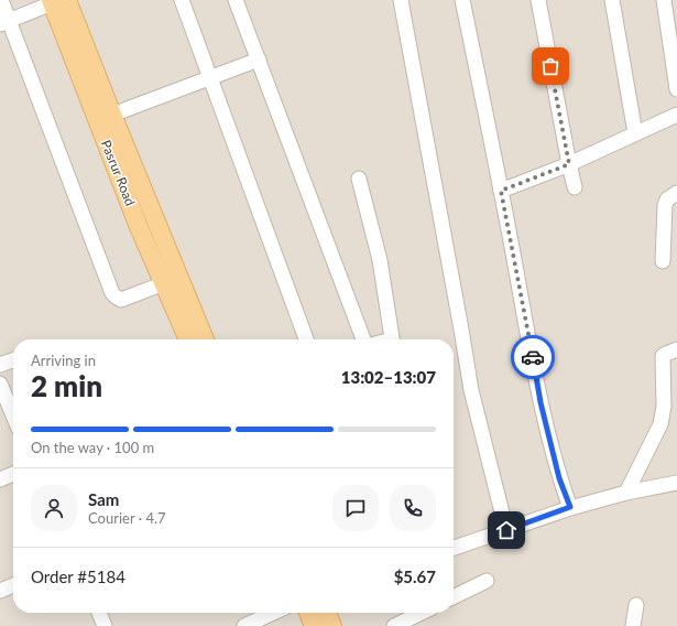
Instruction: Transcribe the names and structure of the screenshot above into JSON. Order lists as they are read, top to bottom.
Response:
{
  "streets": {
    "main road": ["Pasrur Road"]
  },
  "page": {
    "heading": ["2 min", "Arriving in", "13:02–13:07"],
    "panel": [
      "Sam",
      "Courier · 4.7",
      "Order #5184",
      "$5.67"
    ],
    "bar": "On the way · 100 m"
  }
}
